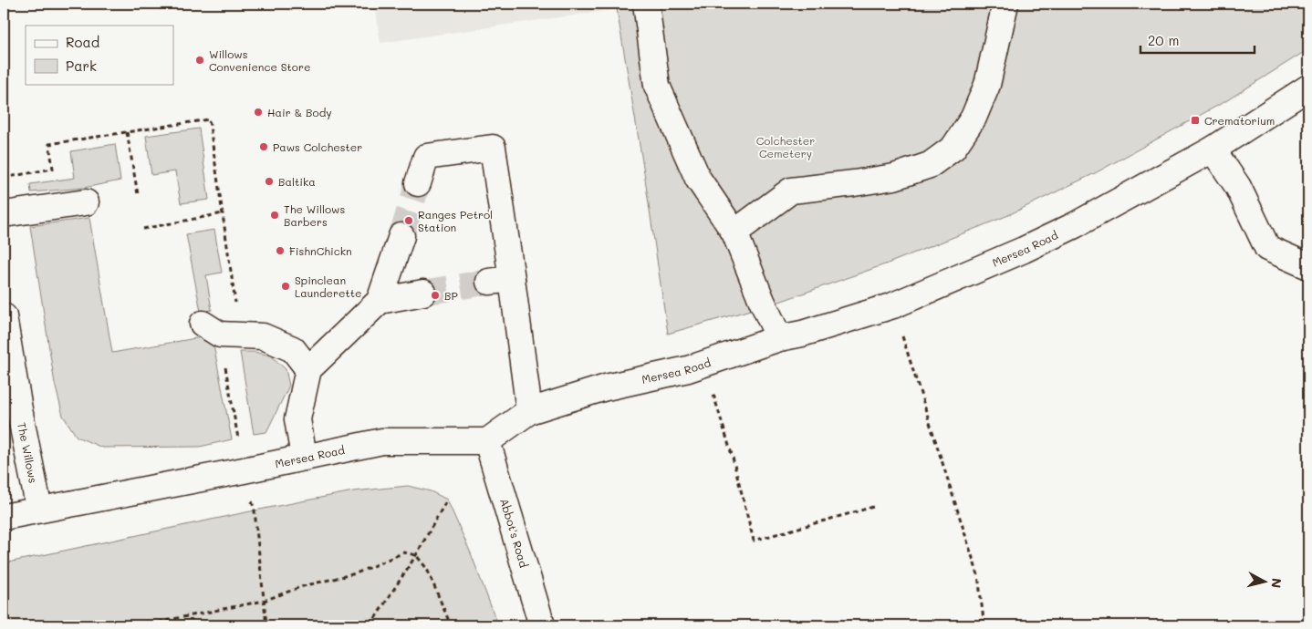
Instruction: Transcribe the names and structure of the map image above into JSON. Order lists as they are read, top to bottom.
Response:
{
  "streets": {
    "main road": ["Mersea Road", "The Willows", "Abbot's Road"]
  },
  "crossings": [
    ["Mersea Road", "The Willows"],
    ["Mersea Road", "Abbot's Road"]
  ],
  "parks": ["Colchester Cemetery"],
  "places": {
    "other": [
      "Willows Convenience Store",
      "Hair & Body",
      "Paws Colchester",
      "Baltika",
      "The Willows Barbers",
      "Ranges Petrol Station",
      "FishnChickn",
      "Spinclean Launderette",
      "BP"
    ],
    "transit": ["Crematorium"]
  },
  "legend": ["Road", "Park"],
  "scale_bar": "20 m",
  "north": "right"
}
